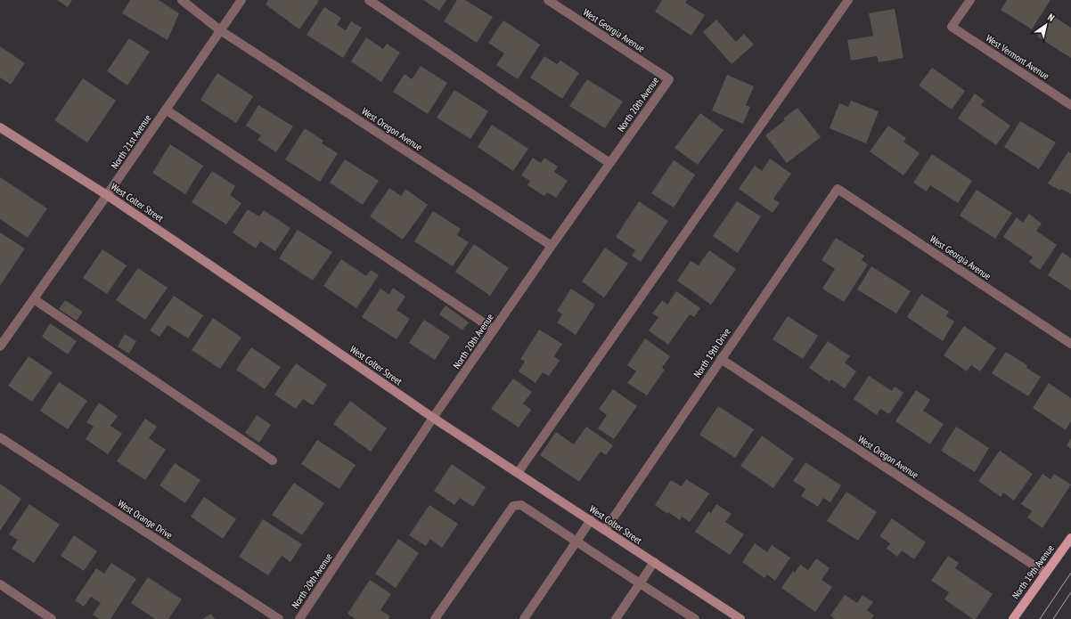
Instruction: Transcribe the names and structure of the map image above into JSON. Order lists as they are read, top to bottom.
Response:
{
  "streets": {
    "main road": ["North 19th Avenue"],
    "street": [
      "West Georgia Avenue",
      "West Vermont Avenue",
      "North 20th Avenue",
      "West Oregon Avenue",
      "North 21st Avenue",
      "West Colter Street",
      "North 19th Drive",
      "West Orange Drive"
    ]
  },
  "crossings": [
    ["West Georgia Avenue", "North 20th Avenue"],
    ["West Georgia Avenue", "North 19th Drive"],
    ["North 20th Avenue", "West Oregon Avenue"],
    ["North 20th Avenue", "West Colter Street"],
    ["West Oregon Avenue", "North 21st Avenue"],
    ["West Oregon Avenue", "North 19th Drive"],
    ["West Oregon Avenue", "North 19th Avenue"],
    ["North 21st Avenue", "West Colter Street"],
    ["West Colter Street", "North 19th Drive"]
  ],
  "north": "top right"
}
